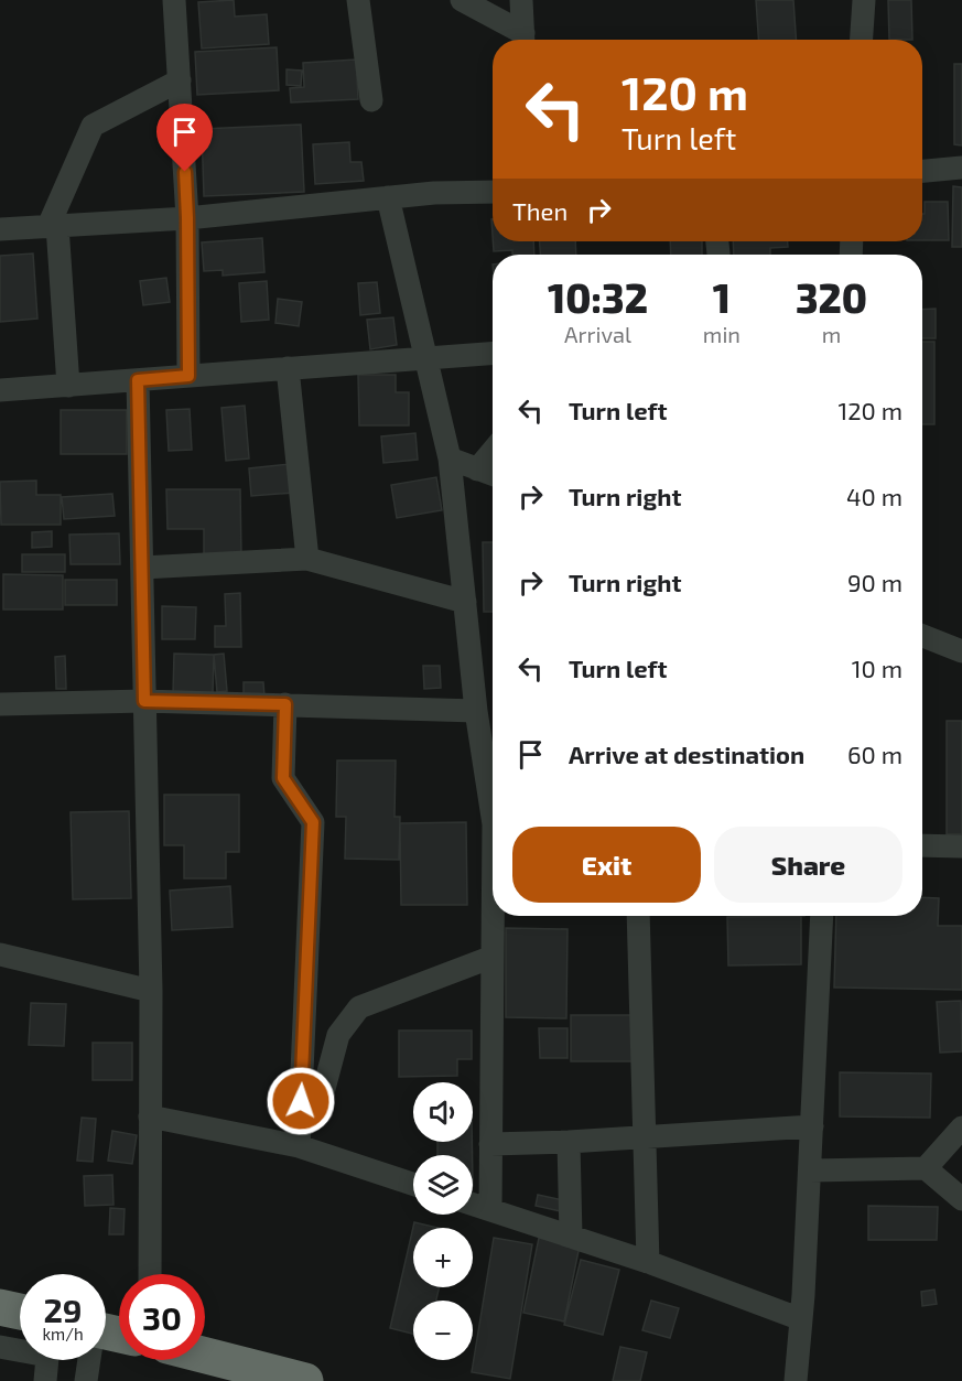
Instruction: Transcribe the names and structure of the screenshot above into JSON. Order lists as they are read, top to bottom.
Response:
{
  "page": {
    "turn": ["120 m", "Turn left"],
    "then": "Then",
    "eta": [
      "10:32",
      "Arrival",
      "1",
      "min",
      "320",
      "m"
    ],
    "list": [
      {
        "name": "Turn left",
        "value": "120 m"
      },
      {
        "name": "Turn right",
        "value": "40 m"
      },
      {
        "name": "Turn right",
        "value": "90 m"
      },
      {
        "name": "Turn left",
        "value": "10 m"
      },
      {
        "name": "Arrive at destination",
        "value": "60 m"
      }
    ],
    "buttons": ["Exit", "Share"],
    "map_buttons": ["+", "−"],
    "speed": "29 km/h",
    "limit": "30"
  }
}
